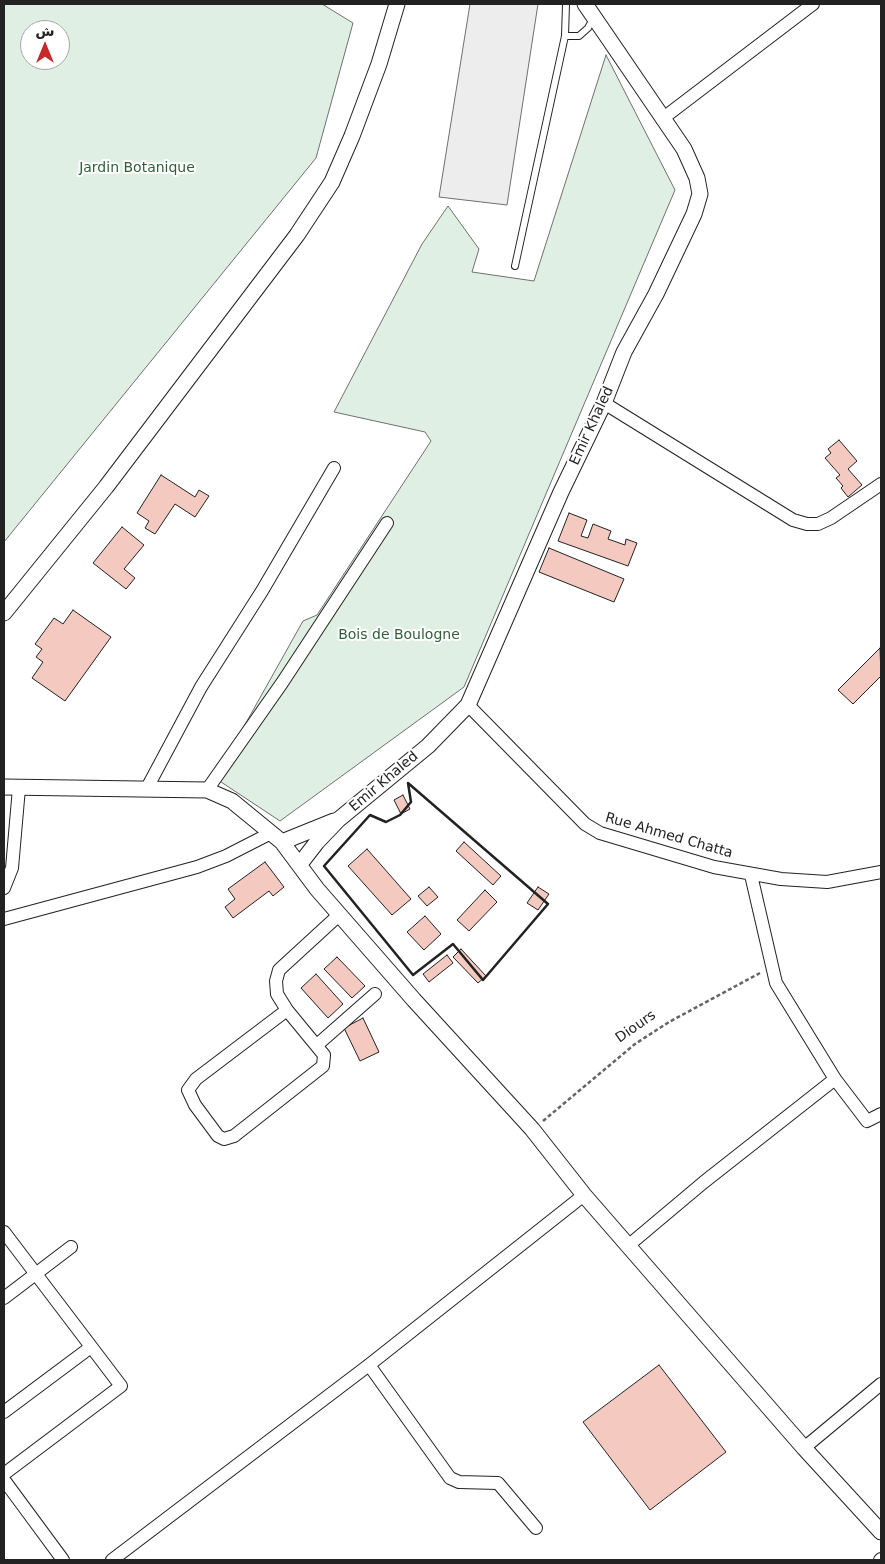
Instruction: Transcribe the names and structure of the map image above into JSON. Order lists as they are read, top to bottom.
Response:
{
  "streets": {
    "street": ["Emir Khaled", "Rue Ahmed Chatta"],
    "path": ["Diours"]
  },
  "crossings": [
    ["Emir Khaled", "Rue Ahmed Chatta"]
  ],
  "parks": ["Jardin Botanique", "Bois de Boulogne"],
  "north": "top"
}
